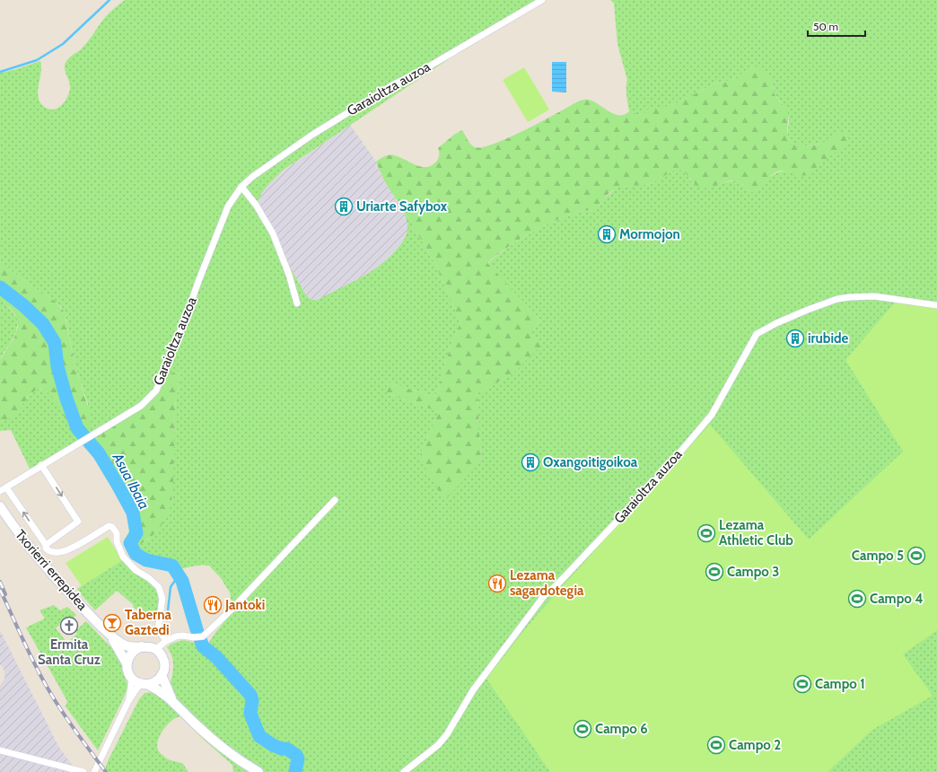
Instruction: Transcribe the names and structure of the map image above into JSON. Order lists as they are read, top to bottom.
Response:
{
  "streets": {
    "street": ["Garaioltza auzoa", "Txorierri errepidea"]
  },
  "water": ["Asua Ibaia"],
  "places": {
    "building": [
      "Uriarte Safybox",
      "Mormojon",
      "irubide",
      "Oxangoitigoikoa"
    ],
    "sports": [
      "Lezama Athletic Club",
      "Campo 5",
      "Campo 3",
      "Campo 4",
      "Campo 1",
      "Campo 6",
      "Campo 2"
    ],
    "restaurant": ["Lezama sagardotegia", "Jantoki"],
    "bar": ["Taberna Gaztedi"],
    "church": ["Ermita Santa Cruz"]
  },
  "scale_bar": "50 m"
}
